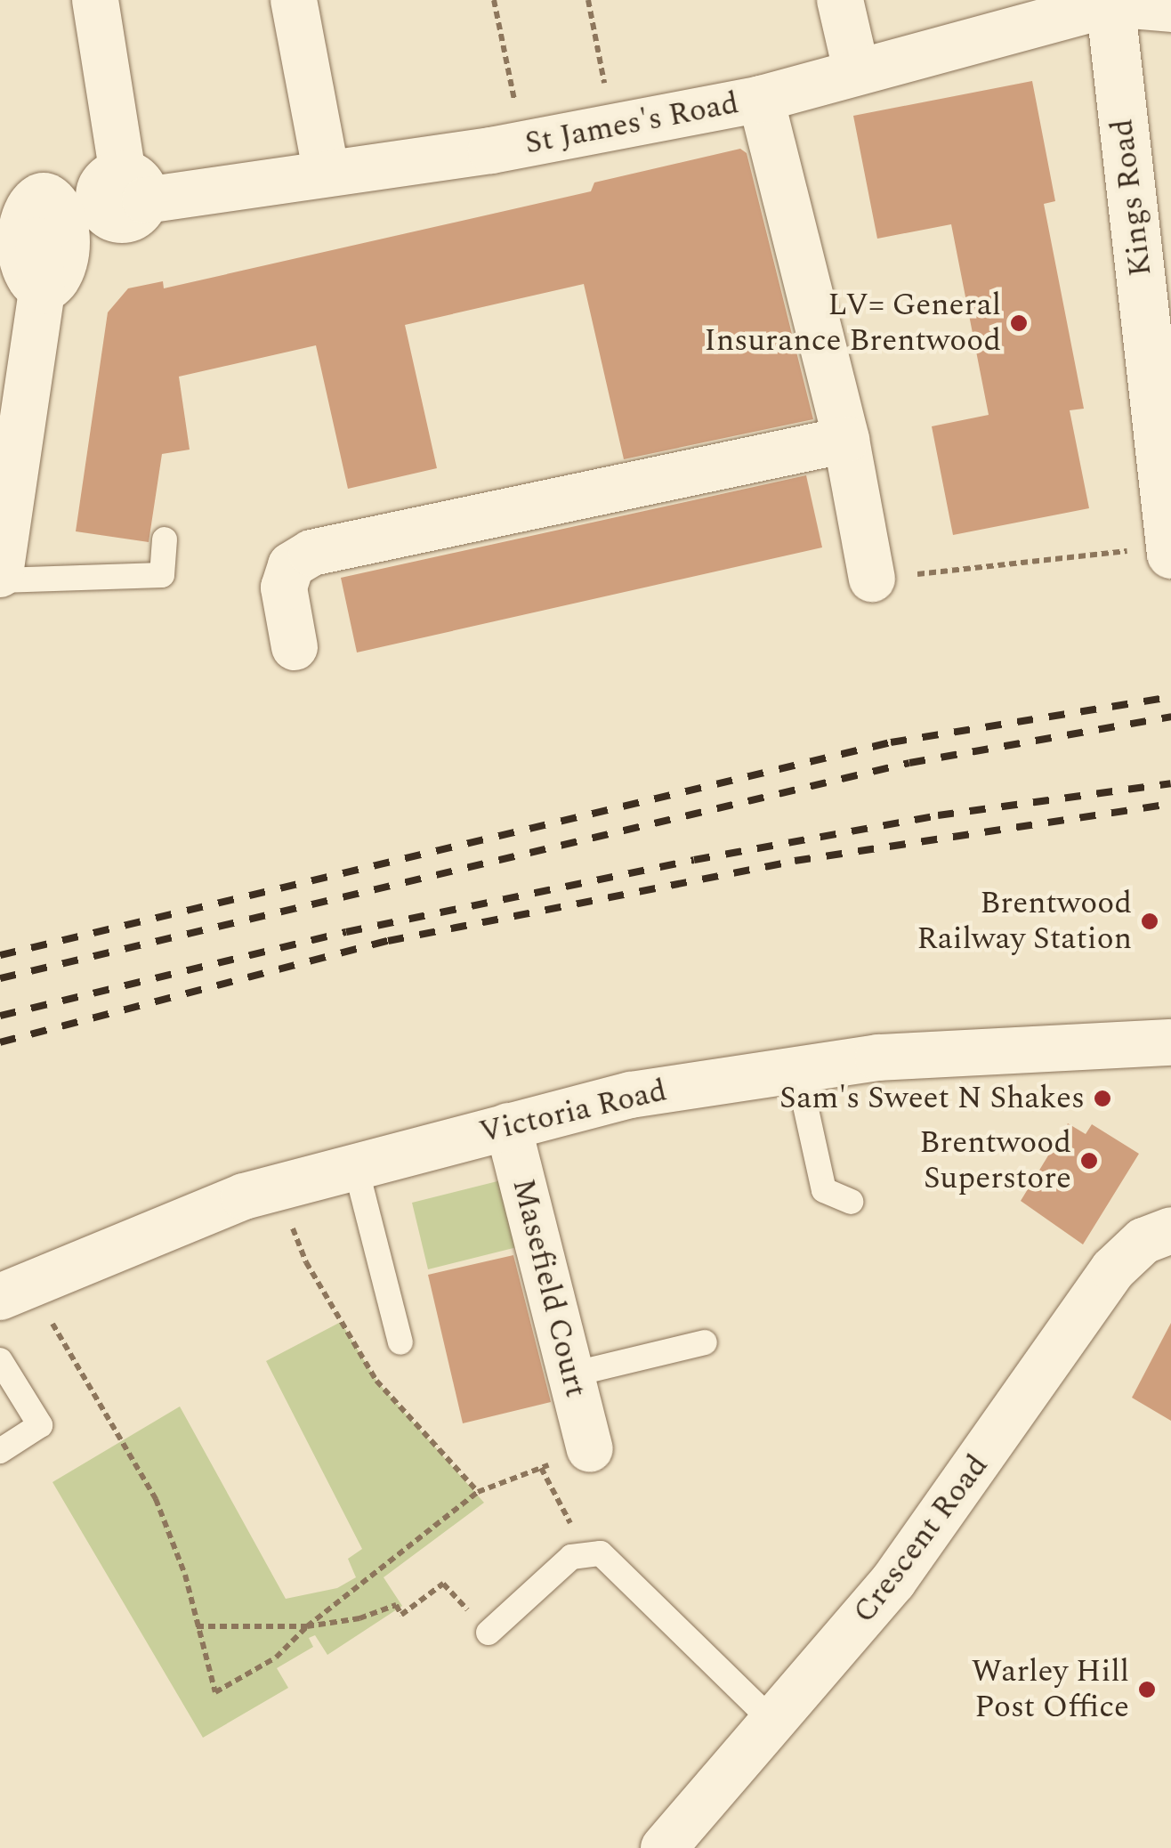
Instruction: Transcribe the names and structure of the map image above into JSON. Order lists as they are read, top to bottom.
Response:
{
  "streets": {
    "main road": ["Kings Road"],
    "street": [
      "St James's Road",
      "Victoria Road",
      "Masefield Court",
      "Crescent Road"
    ]
  },
  "crossings": [
    ["St James's Road", "Kings Road"],
    ["Victoria Road", "Masefield Court"]
  ],
  "places": [
    "LV= General Insurance Brentwood",
    "Brentwood Railway Station",
    "Sam's Sweet N Shakes",
    "Brentwood Superstore",
    "Warley Hill Post Office"
  ]
}
